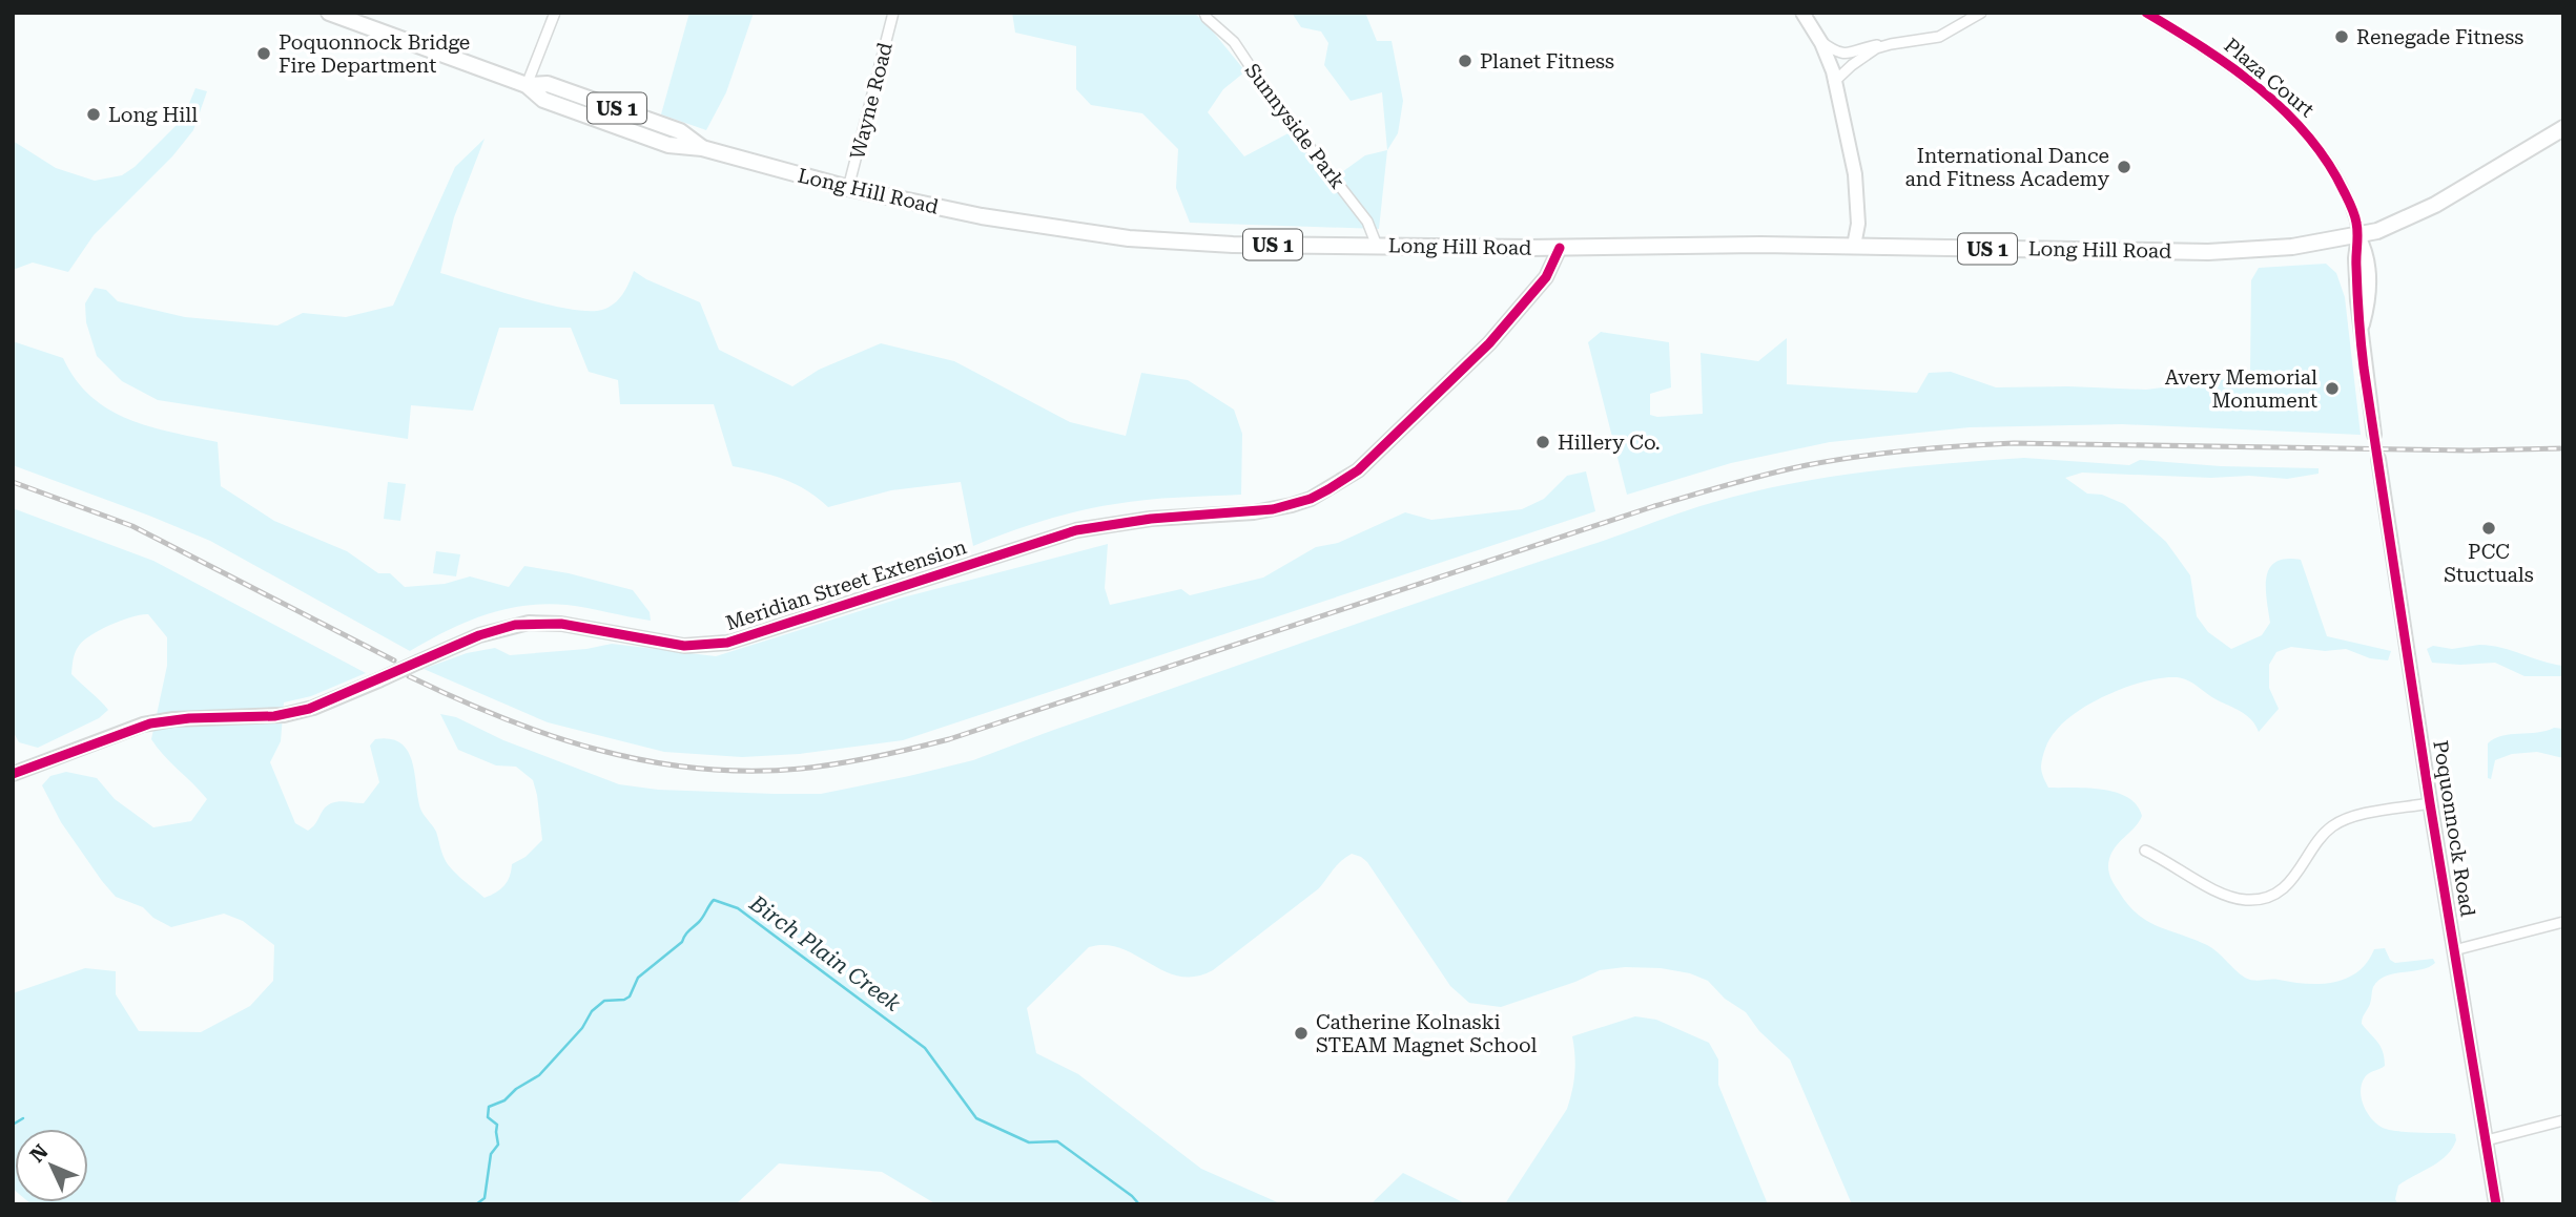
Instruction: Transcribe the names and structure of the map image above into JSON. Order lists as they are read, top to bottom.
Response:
{
  "streets": {
    "main road": ["US 1", "Long Hill Road"],
    "street": [
      "Plaza Court",
      "Wayne Road",
      "Sunnyside Park",
      "Meridian Street Extension",
      "Poquonnock Road"
    ]
  },
  "crossings": [
    ["Plaza Court", "US 1"],
    ["Plaza Court", "Long Hill Road"],
    ["Wayne Road", "Long Hill Road"],
    ["US 1", "Long Hill Road"],
    ["Sunnyside Park", "Long Hill Road"],
    ["Long Hill Road", "Meridian Street Extension"]
  ],
  "water": ["Birch Plain Creek"],
  "places": [
    "Renegade Fitness",
    "Poquonnock Bridge Fire Department",
    "Planet Fitness",
    "Long Hill",
    "International Dance and Fitness Academy",
    "Avery Memorial Monument",
    "Hillery Co.",
    "PCC Stuctuals",
    "Catherine Kolnaski STEAM Magnet School"
  ],
  "north": "top left"
}
